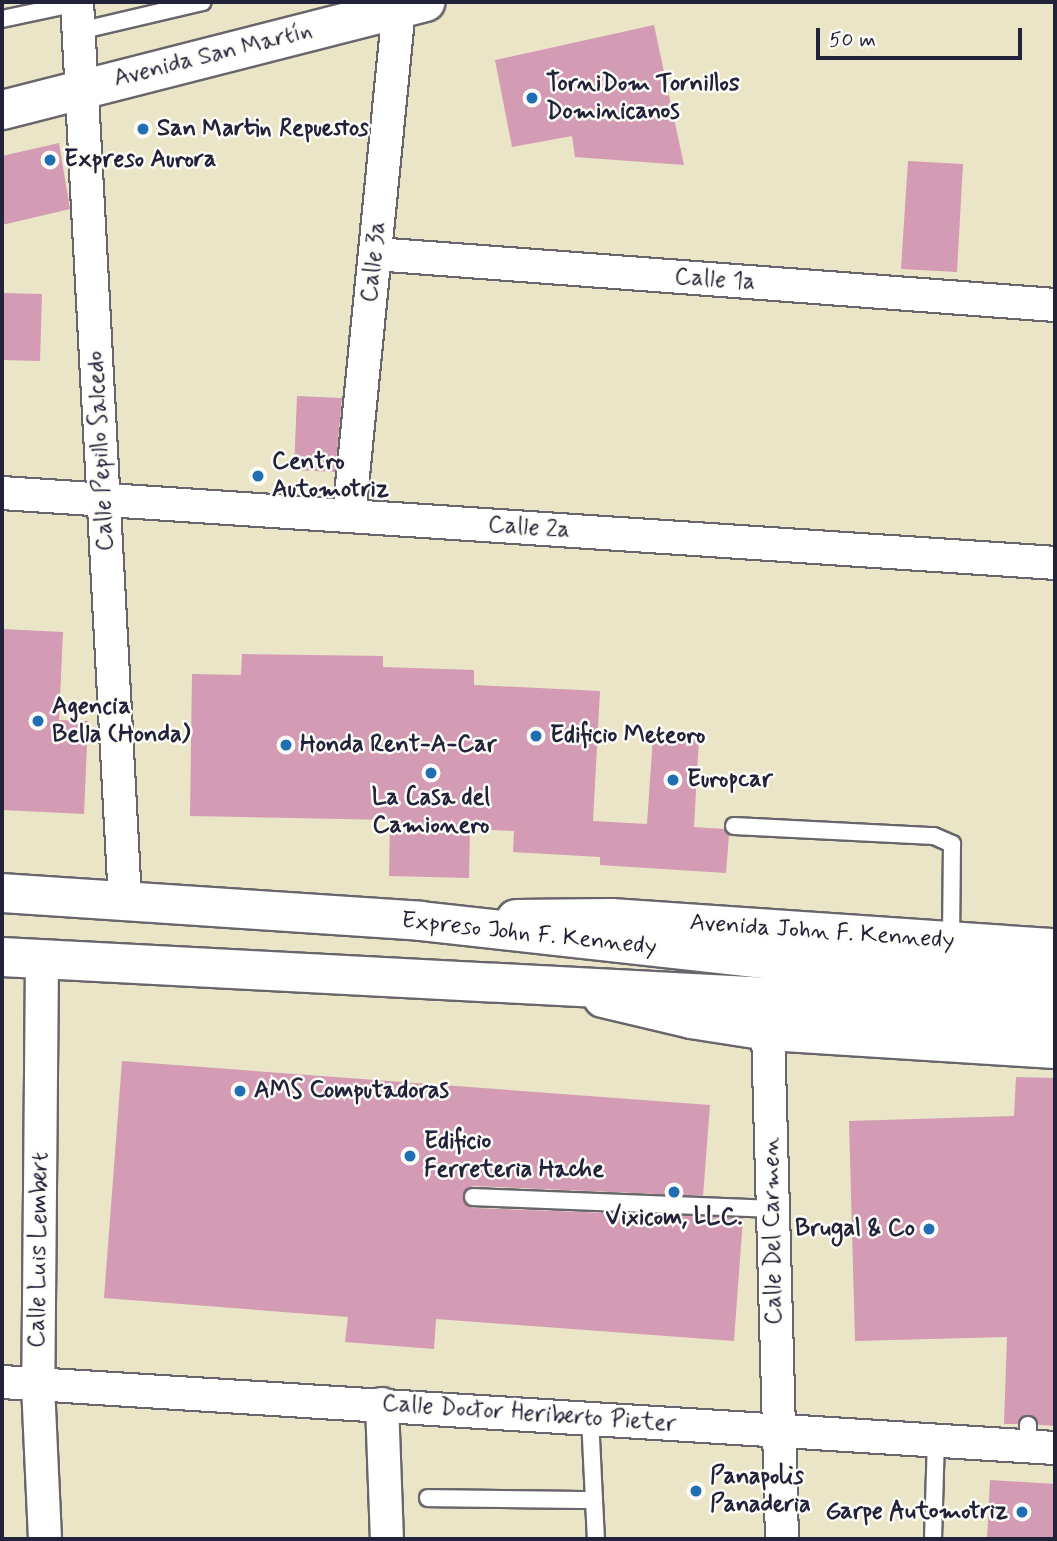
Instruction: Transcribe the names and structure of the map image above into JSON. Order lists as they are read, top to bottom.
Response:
{
  "streets": {
    "main road": ["Avenida San Martín", "Avenida John F. Kennedy", "Expreso John F. Kennedy"],
    "street": [
      "Calle 3a",
      "Calle 1a",
      "Calle Pepillo Salcedo",
      "Calle 2a",
      "Calle Del Carmen",
      "Calle Luis Lembert",
      "Calle Doctor Heriberto Pieter"
    ]
  },
  "crossings": [
    ["Avenida San Martín", "Calle 3a"],
    ["Avenida San Martín", "Calle Pepillo Salcedo"],
    ["Calle 3a", "Calle 1a"],
    ["Calle 3a", "Calle 2a"],
    ["Calle Pepillo Salcedo", "Calle 2a"],
    ["Calle Pepillo Salcedo", "Expreso John F. Kennedy"],
    ["Avenida John F. Kennedy", "Expreso John F. Kennedy"],
    ["Expreso John F. Kennedy", "Calle Del Carmen"],
    ["Expreso John F. Kennedy", "Calle Luis Lembert"],
    ["Calle Del Carmen", "Calle Doctor Heriberto Pieter"],
    ["Calle Luis Lembert", "Calle Doctor Heriberto Pieter"]
  ],
  "places": [
    "TorniDom Tornillos Dominicanos",
    "San Martin Repuestos",
    "Expreso Aurora",
    "Centro Automotriz",
    "Agencia Bella (Honda)",
    "Edificio Meteoro",
    "Honda Rent-A-Car",
    "La Casa del Camionero",
    "Europcar",
    "AMS Computadoras",
    "Edificio Ferreteria Hache",
    "Vixicom, LLC.",
    "Brugal & Co",
    "Panapolis Panaderia",
    "Garpe Automotriz"
  ],
  "scale_bar": "50 m"
}
